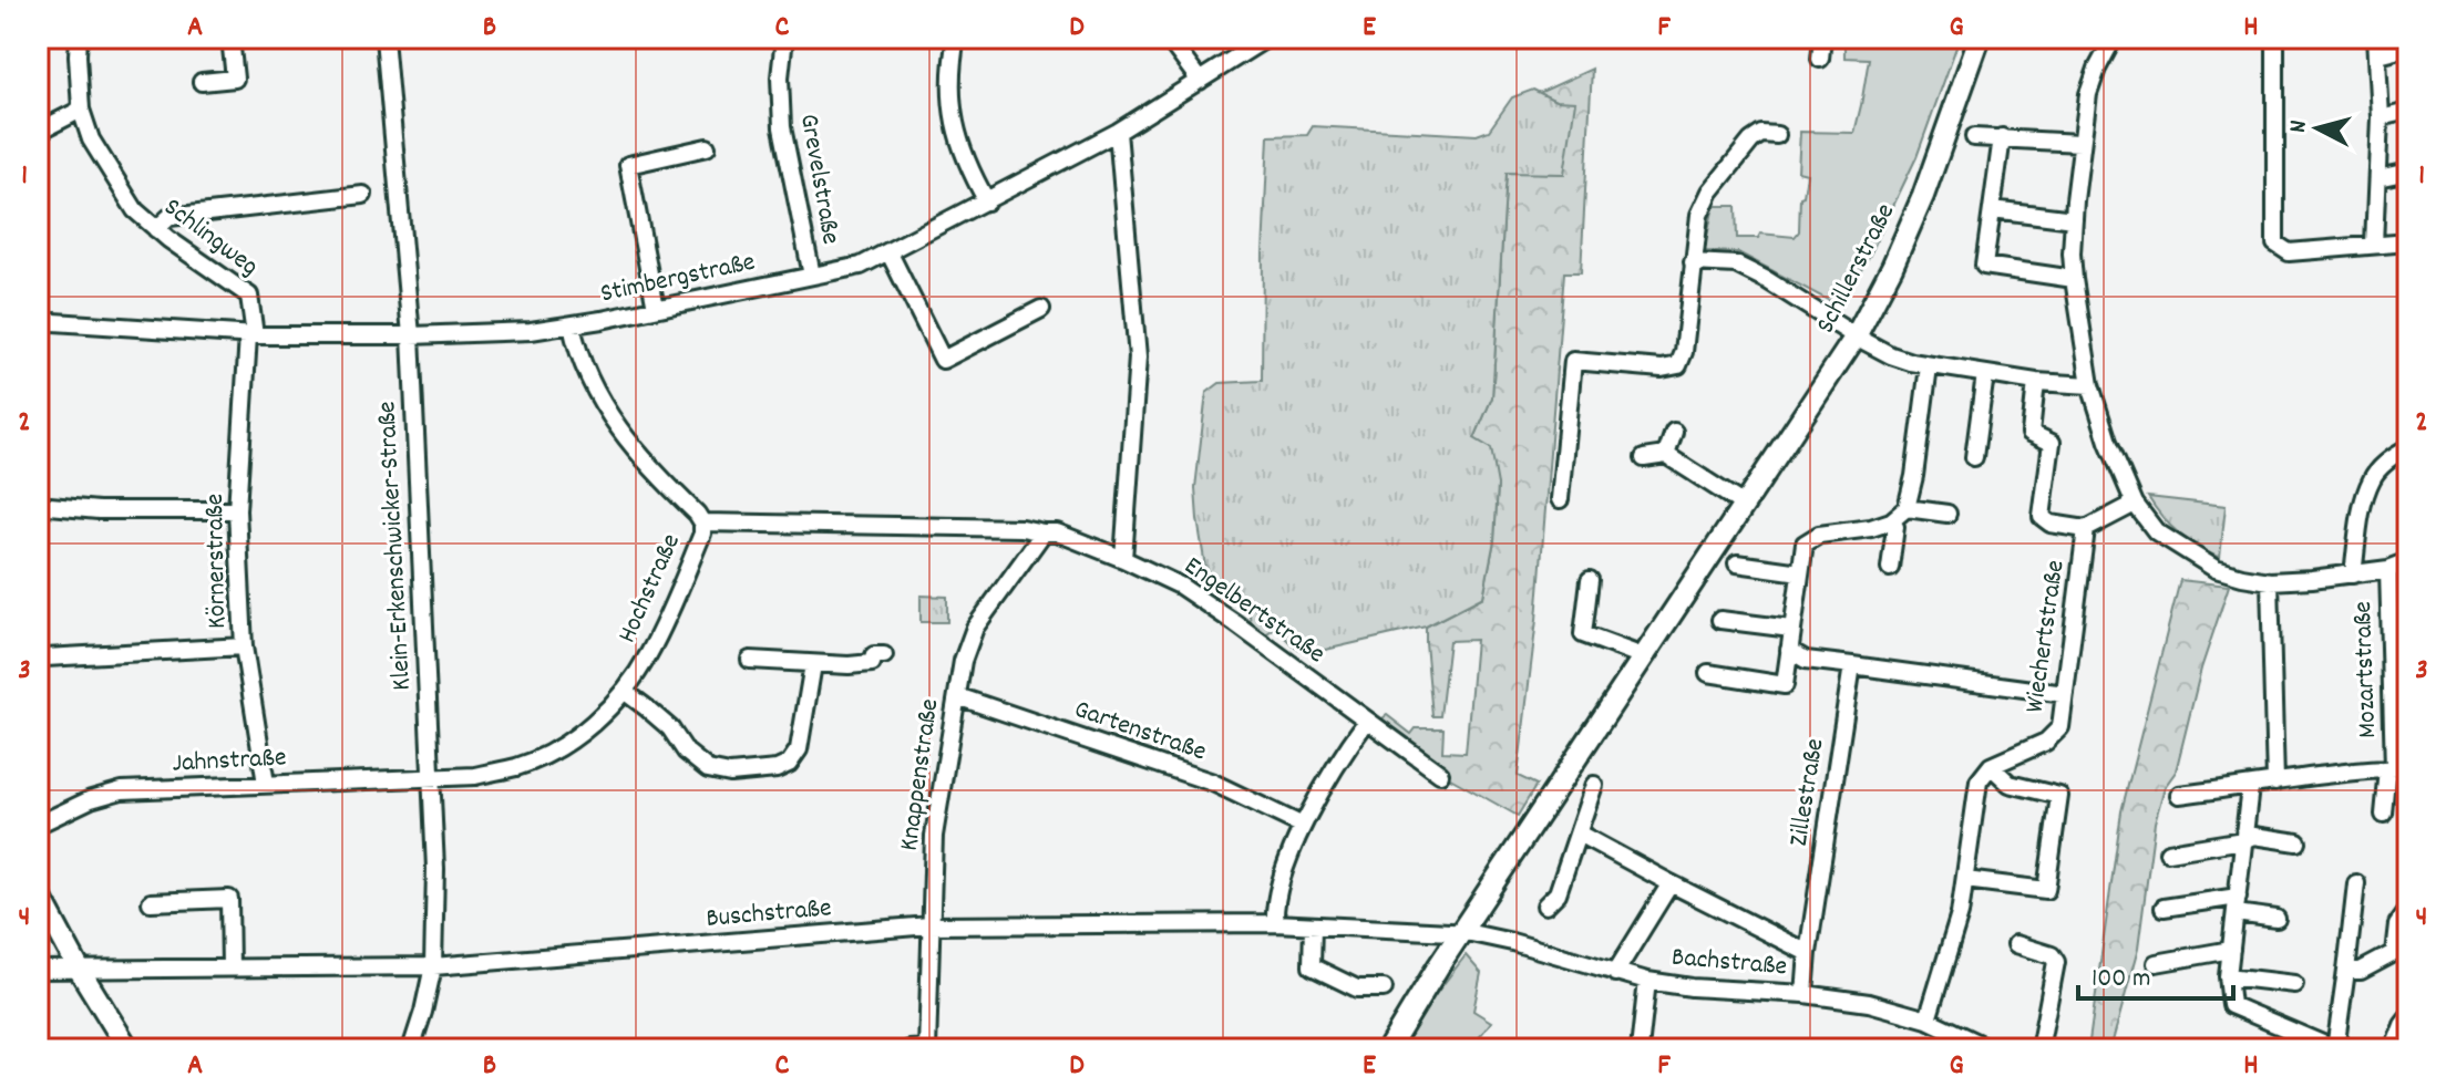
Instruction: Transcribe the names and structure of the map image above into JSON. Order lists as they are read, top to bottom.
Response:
{
  "streets": {
    "main road": ["Schillerstraße"],
    "street": [
      "Grevelstraße",
      "Schlingweg",
      "Stimbergstraße",
      "Klein-Erkenschwicker-Straße",
      "Körnerstraße",
      "Hochstraße",
      "Engelbertstraße",
      "Wiechertstraße",
      "Mozartstraße",
      "Gartenstraße",
      "Jahnstraße",
      "Knappenstraße",
      "Zillestraße",
      "Buschstraße",
      "Bachstraße"
    ]
  },
  "crossings": [
    ["Grevelstraße", "Stimbergstraße"],
    ["Schlingweg", "Stimbergstraße"],
    ["Schlingweg", "Körnerstraße"],
    ["Schillerstraße", "Buschstraße"],
    ["Schillerstraße", "Bachstraße"],
    ["Stimbergstraße", "Klein-Erkenschwicker-Straße"],
    ["Stimbergstraße", "Körnerstraße"],
    ["Stimbergstraße", "Hochstraße"],
    ["Klein-Erkenschwicker-Straße", "Hochstraße"],
    ["Klein-Erkenschwicker-Straße", "Jahnstraße"],
    ["Klein-Erkenschwicker-Straße", "Buschstraße"],
    ["Körnerstraße", "Jahnstraße"],
    ["Hochstraße", "Engelbertstraße"],
    ["Hochstraße", "Jahnstraße"],
    ["Engelbertstraße", "Knappenstraße"],
    ["Gartenstraße", "Knappenstraße"],
    ["Knappenstraße", "Buschstraße"],
    ["Zillestraße", "Bachstraße"],
    ["Buschstraße", "Bachstraße"]
  ],
  "scale_bar": "100 m",
  "north": "left",
  "grid": {
    "columns": [
      "A",
      "B",
      "C",
      "D",
      "E",
      "F",
      "G",
      "H"
    ],
    "rows": [
      "1",
      "2",
      "3",
      "4"
    ]
  }
}
